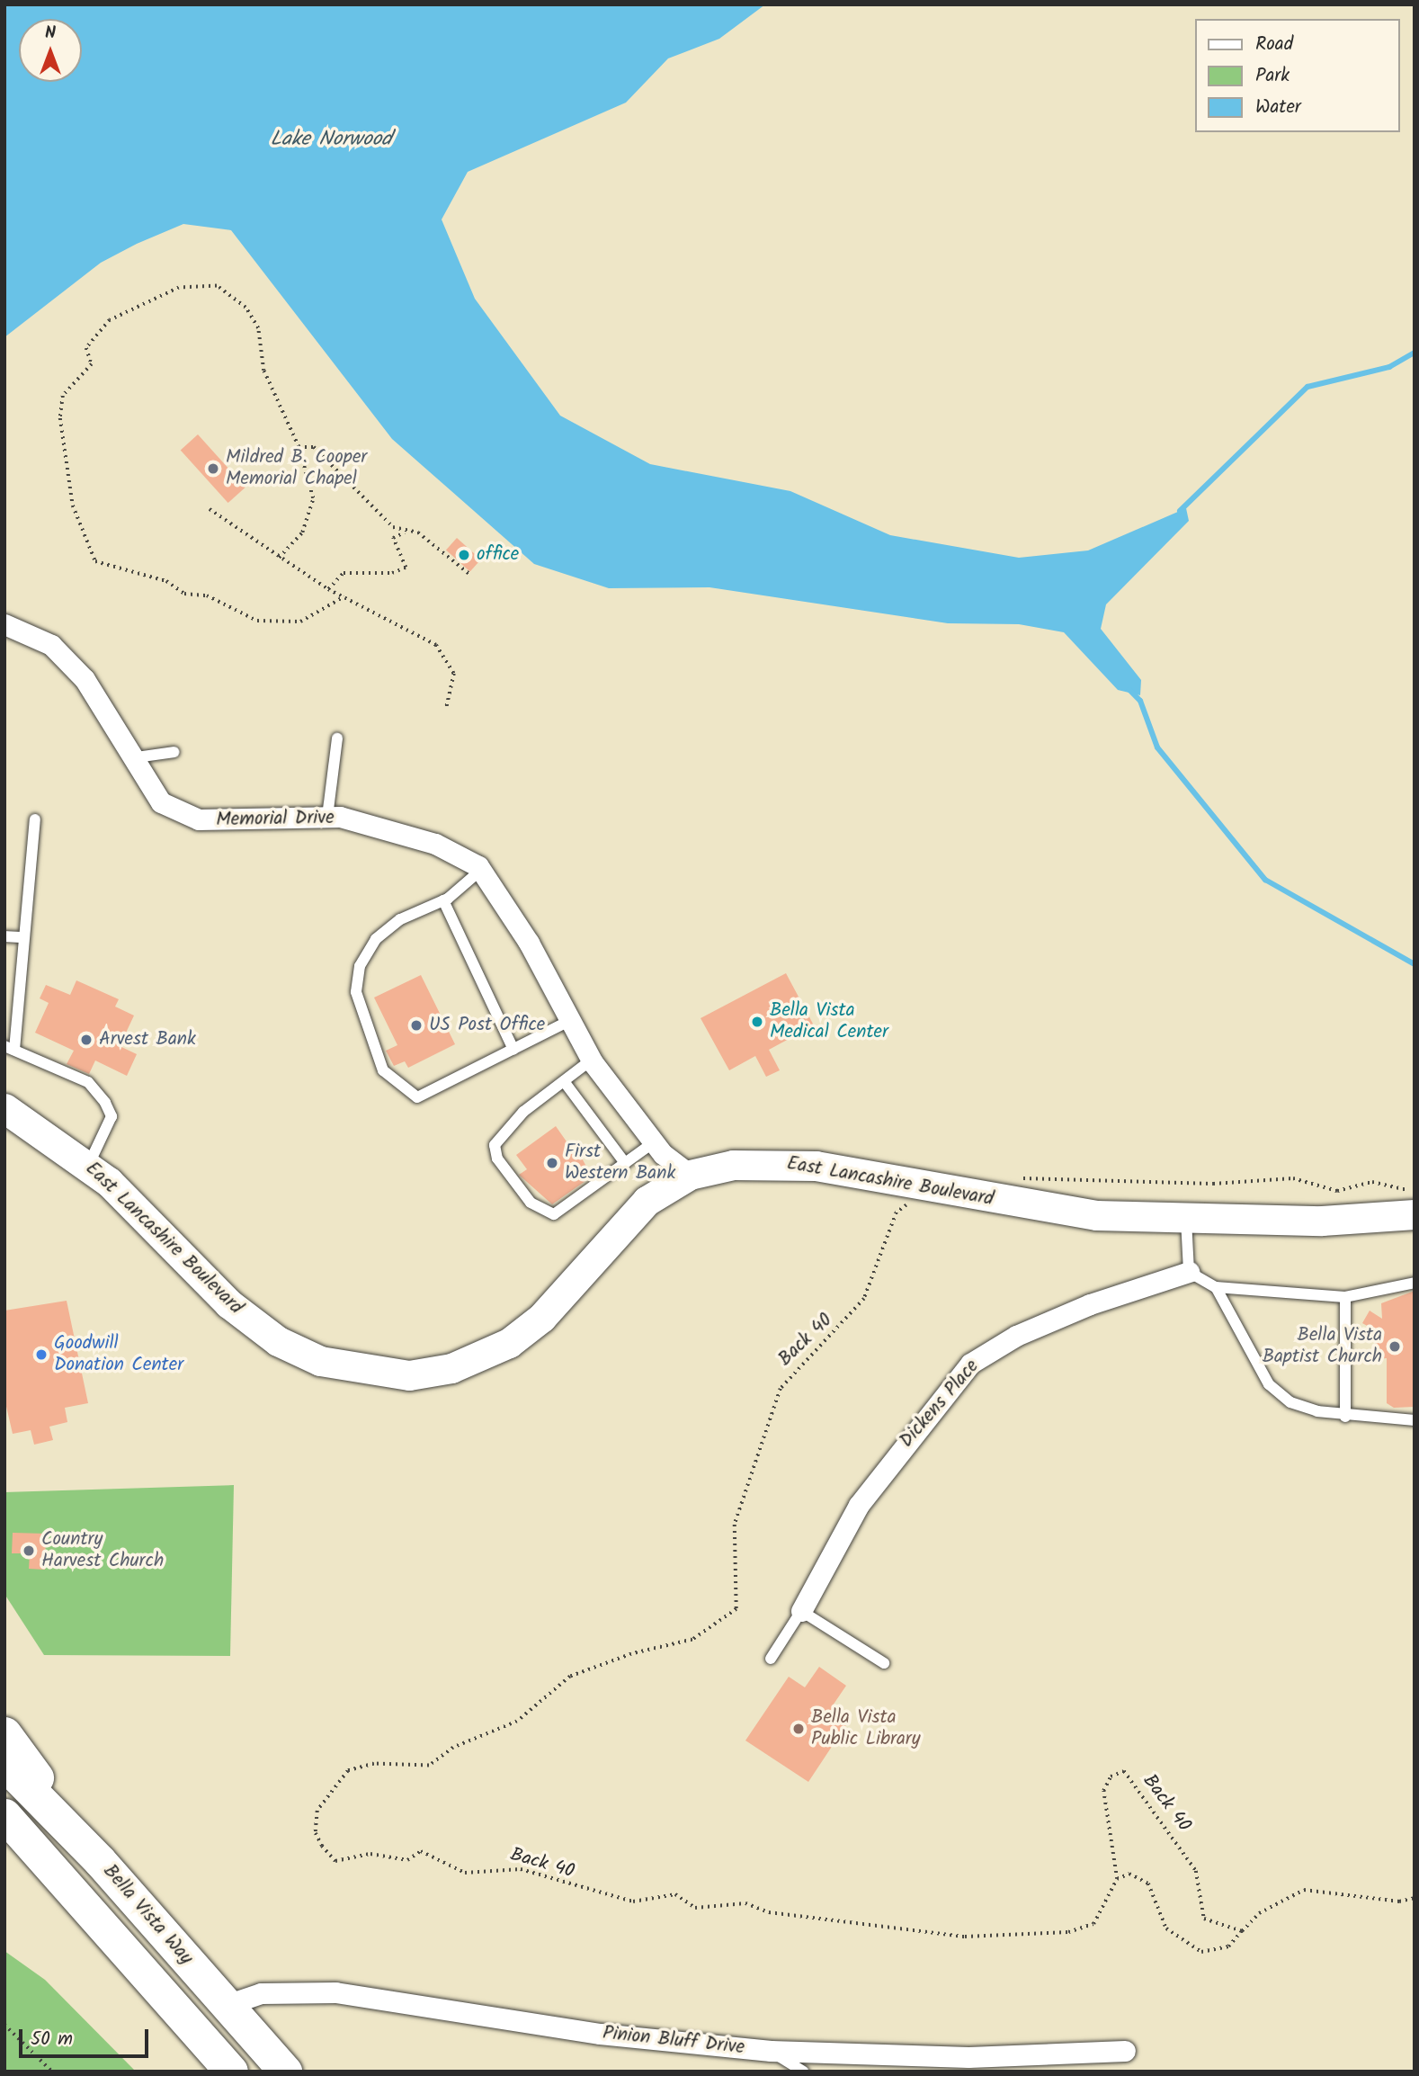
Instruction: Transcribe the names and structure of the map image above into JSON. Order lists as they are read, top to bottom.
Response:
{
  "streets": {
    "main road": ["East Lancashire Boulevard", "Bella Vista Way"],
    "street": ["Memorial Drive", "Dickens Place", "Pinion Bluff Drive"],
    "path": ["Back 40"]
  },
  "crossings": [
    ["Bella Vista Way", "Pinion Bluff Drive"]
  ],
  "water": ["Lake Norwood"],
  "places": [
    "Mildred B. Cooper Memorial Chapel",
    "office",
    "Bella Vista Medical Center",
    "US Post Office",
    "Arvest Bank",
    "First Western Bank",
    "Bella Vista Baptist Church",
    "Goodwill Donation Center",
    "Country Harvest Church",
    "Bella Vista Public Library"
  ],
  "legend": ["Road", "Park", "Water"],
  "scale_bar": "50 m",
  "north": "top"
}
